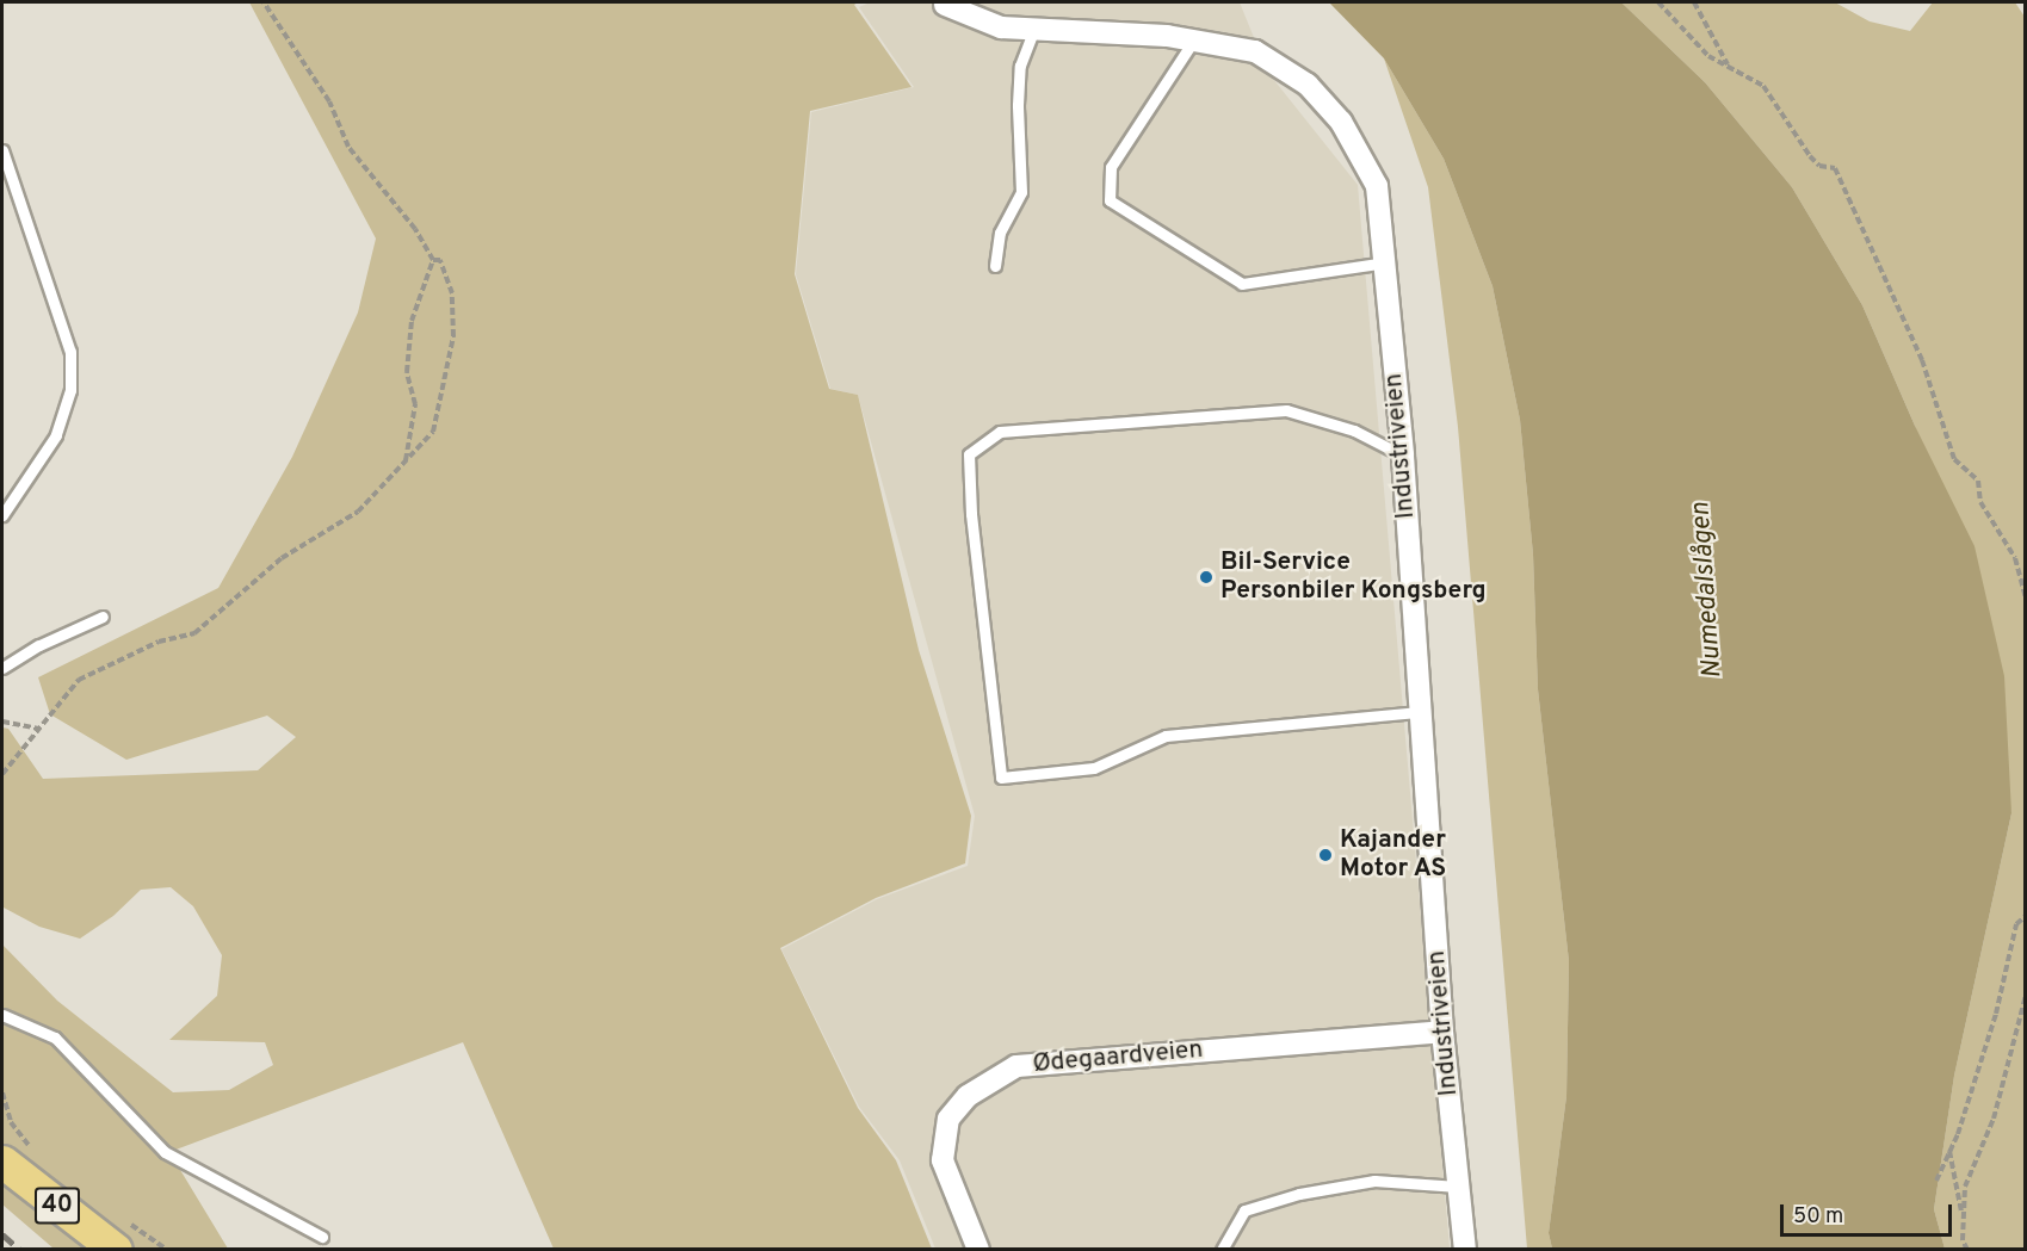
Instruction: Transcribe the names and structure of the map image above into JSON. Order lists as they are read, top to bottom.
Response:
{
  "streets": {
    "main road": ["40"],
    "street": ["Industriveien", "Ødegaardveien"]
  },
  "crossings": [
    ["Industriveien", "Ødegaardveien"]
  ],
  "water": ["Numedalslågen"],
  "places": ["Bil-Service Personbiler Kongsberg", "Kajander Motor AS"],
  "scale_bar": "50 m"
}
